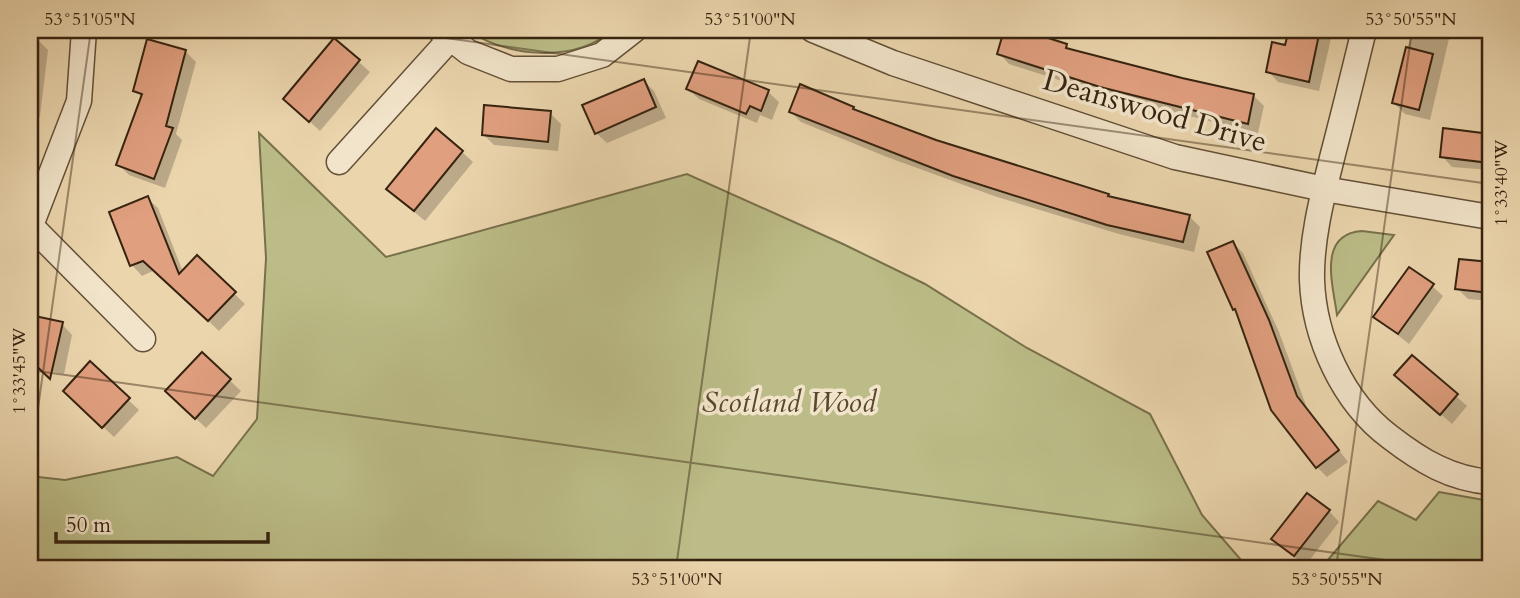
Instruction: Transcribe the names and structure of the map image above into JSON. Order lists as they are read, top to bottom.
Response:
{
  "streets": {
    "street": ["Deanswood Drive"]
  },
  "parks": ["Scotland Wood"],
  "scale_bar": "50 m",
  "coordinates": [
    "53°51'05\"N",
    "53°51'00\"N",
    "53°50'55\"N",
    "1°33'40\"W",
    "1°33'45\"W"
  ]
}
